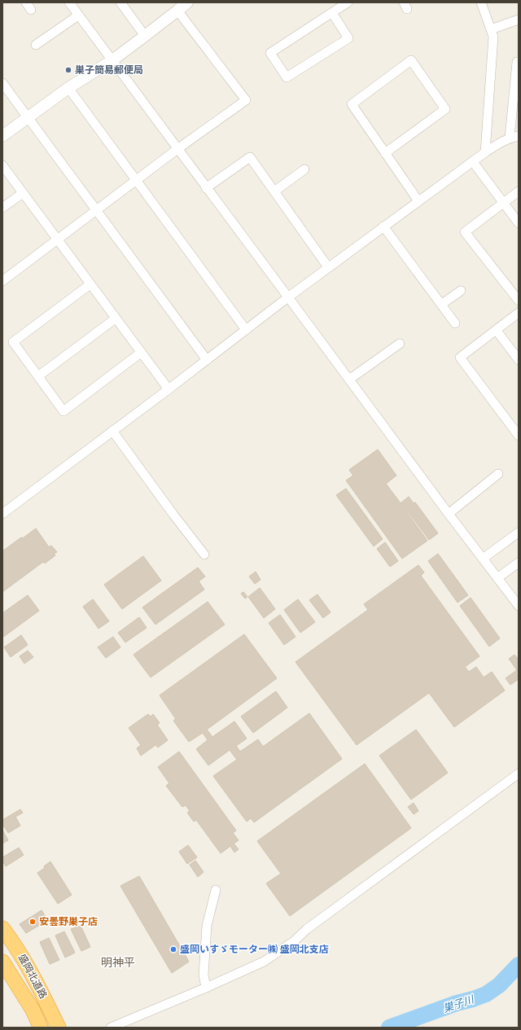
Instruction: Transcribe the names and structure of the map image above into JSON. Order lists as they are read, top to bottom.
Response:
{
  "streets": {
    "highway": ["盛岡北道路"]
  },
  "districts": ["明神平"],
  "water": ["巣子川"],
  "places": ["巣子簡易郵便局", "安曇野巣子店", "盛岡いすゞモーター㈱ 盛岡北支店"]
}
